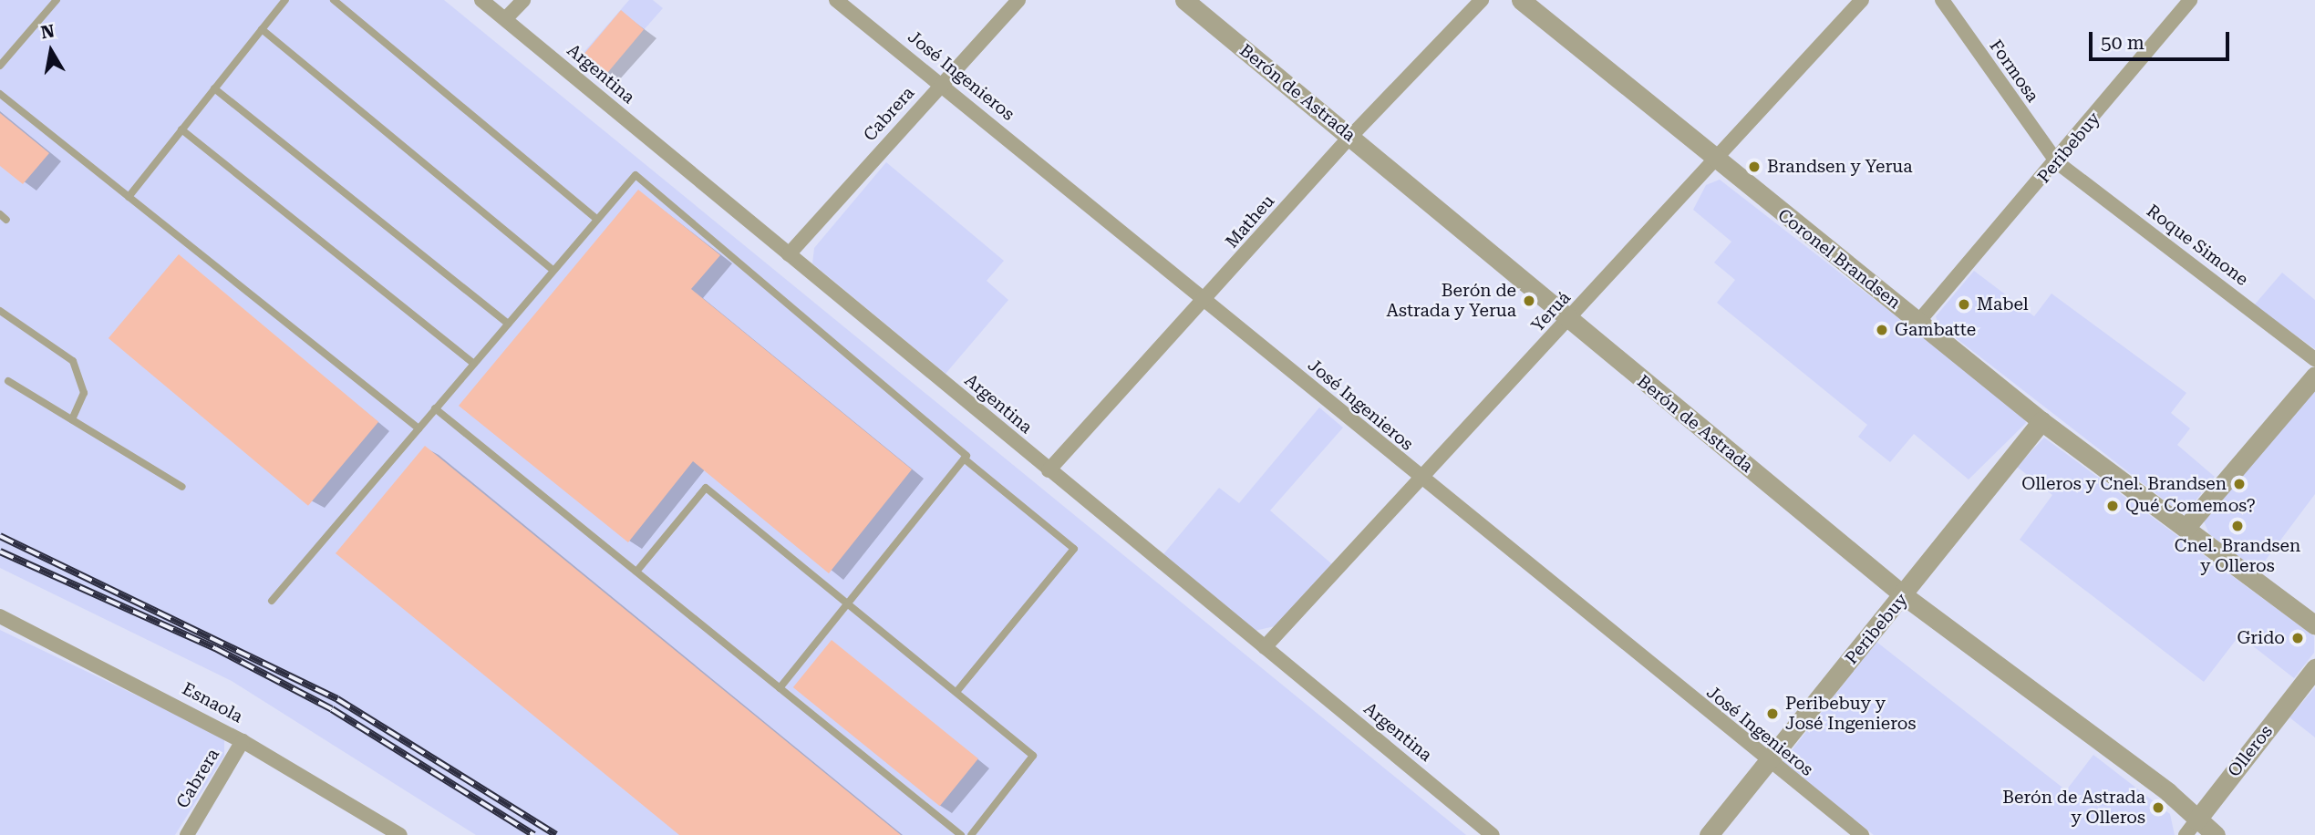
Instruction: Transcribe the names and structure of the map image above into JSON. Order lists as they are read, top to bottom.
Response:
{
  "streets": {
    "street": [
      "Formosa",
      "Argentina",
      "José Ingenieros",
      "Berón de Astrada",
      "Cabrera",
      "Peribebuy",
      "Matheu",
      "Roque Simone",
      "Coronel Brandsen",
      "Yeruá",
      "Esnaola",
      "Olleros"
    ]
  },
  "crossings": [
    ["Formosa", "Peribebuy"],
    ["Formosa", "Roque Simone"],
    ["Argentina", "Cabrera"],
    ["Argentina", "Matheu"],
    ["Argentina", "Yeruá"],
    ["José Ingenieros", "Cabrera"],
    ["José Ingenieros", "Peribebuy"],
    ["José Ingenieros", "Matheu"],
    ["José Ingenieros", "Yeruá"],
    ["Berón de Astrada", "Peribebuy"],
    ["Berón de Astrada", "Matheu"],
    ["Berón de Astrada", "Yeruá"],
    ["Berón de Astrada", "Olleros"],
    ["Cabrera", "Esnaola"],
    ["Peribebuy", "Roque Simone"],
    ["Peribebuy", "Coronel Brandsen"],
    ["Coronel Brandsen", "Yeruá"]
  ],
  "places": [
    "Brandsen y Yerua",
    "Berón de Astrada y Yerua",
    "Mabel",
    "Gambatte",
    "Olleros y Cnel. Brandsen",
    "Qué Comemos?",
    "Cnel. Brandsen y Olleros",
    "Grido",
    "Peribebuy y José Ingenieros",
    "Berón de Astrada y Olleros"
  ],
  "scale_bar": "50 m",
  "north": "top"
}
